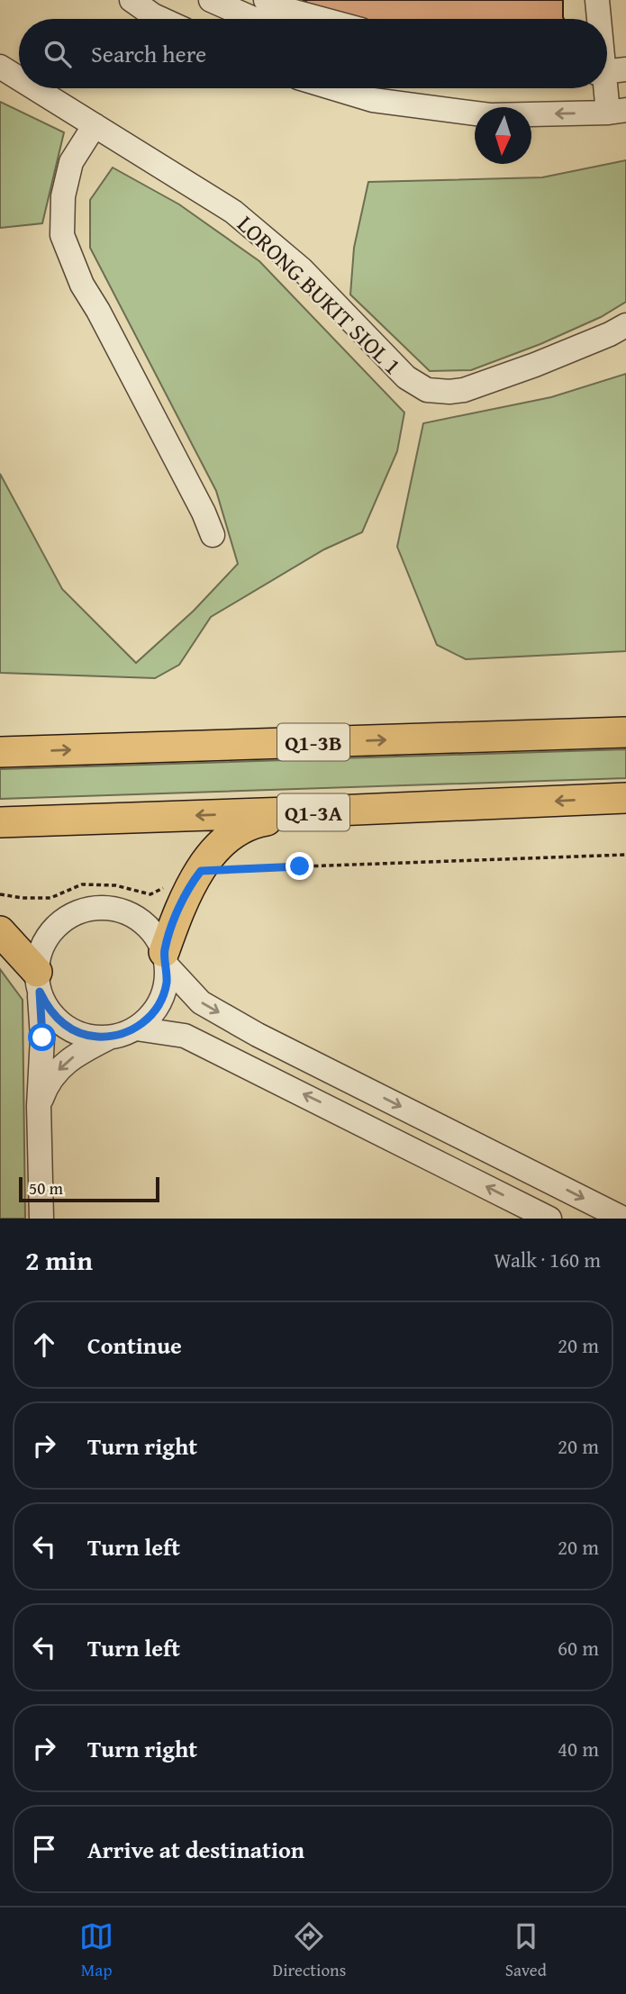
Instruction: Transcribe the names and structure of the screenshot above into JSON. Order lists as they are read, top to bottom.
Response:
{
  "streets": {
    "main road": ["Q1-3B", "Q1-3A"],
    "street": ["LORONG BUKIT SIOL 1"]
  },
  "scale_bar": "50 m",
  "north": "bottom",
  "page": {
    "search": "Search here",
    "scale": "50 m",
    "heading": ["2 min", "Walk · 160 m"],
    "list": [
      ["Continue", "20 m"],
      ["Turn right", "20 m"],
      ["Turn left", "20 m"],
      ["Turn left", "60 m"],
      ["Turn right", "40 m"],
      "Arrive at destination"
    ],
    "nav": ["Map", "Directions", "Saved"]
  }
}
